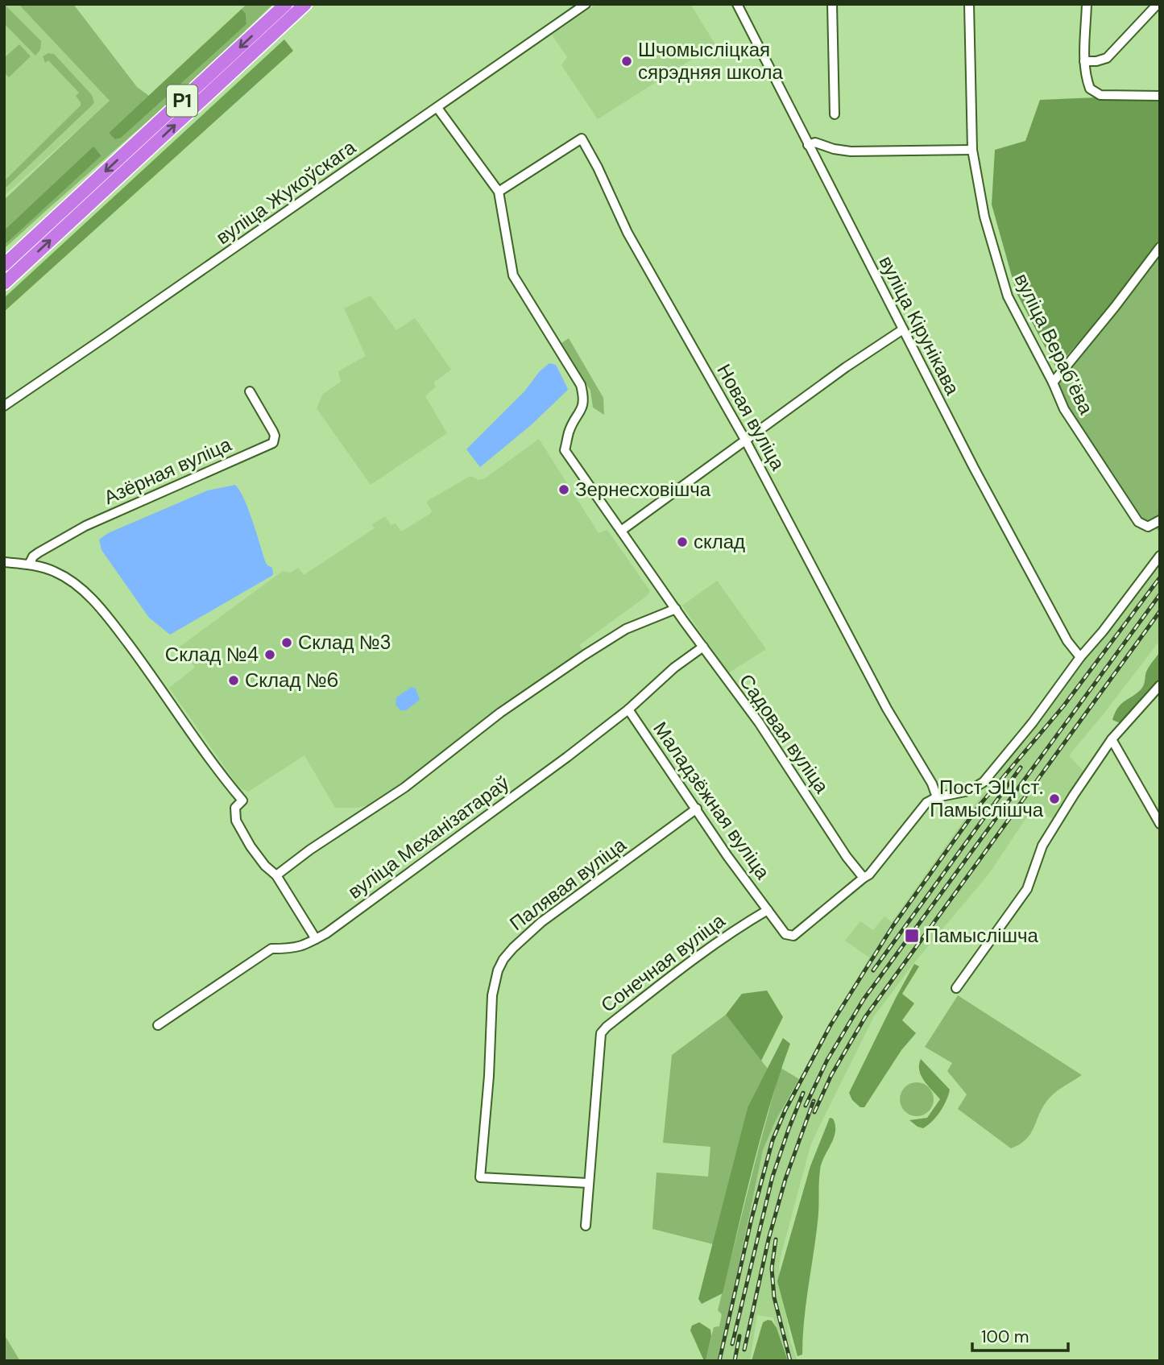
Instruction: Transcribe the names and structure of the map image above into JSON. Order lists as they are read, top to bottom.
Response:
{
  "streets": {
    "highway": ["Р1"],
    "street": [
      "вуліца Жукоўскага",
      "вуліца Кірунікава",
      "вуліца Верабʼёва",
      "Новая вуліца",
      "Азёрная вуліца",
      "Садовая вуліца",
      "Маладзёжная вуліца",
      "вуліца Механізатараў",
      "Палявая вуліца",
      "Сонечная вуліца"
    ]
  },
  "crossings": [
    ["Новая вуліца", "Садовая вуліца"],
    ["Новая вуліца", "Маладзёжная вуліца"],
    ["Садовая вуліца", "Маладзёжная вуліца"],
    ["Садовая вуліца", "вуліца Механізатараў"],
    ["Маладзёжная вуліца", "вуліца Механізатараў"],
    ["Маладзёжная вуліца", "Палявая вуліца"],
    ["Маладзёжная вуліца", "Сонечная вуліца"],
    ["Палявая вуліца", "Сонечная вуліца"]
  ],
  "places": {
    "other": [
      "Шчомысліцкая сярэдняя школа",
      "Зернесховішча",
      "склад",
      "Склад №3",
      "Склад №4",
      "Склад №6",
      "Пост ЭЦ ст. Памыслішча"
    ],
    "transit": ["Памыслішча"]
  },
  "scale_bar": "100 m"
}
